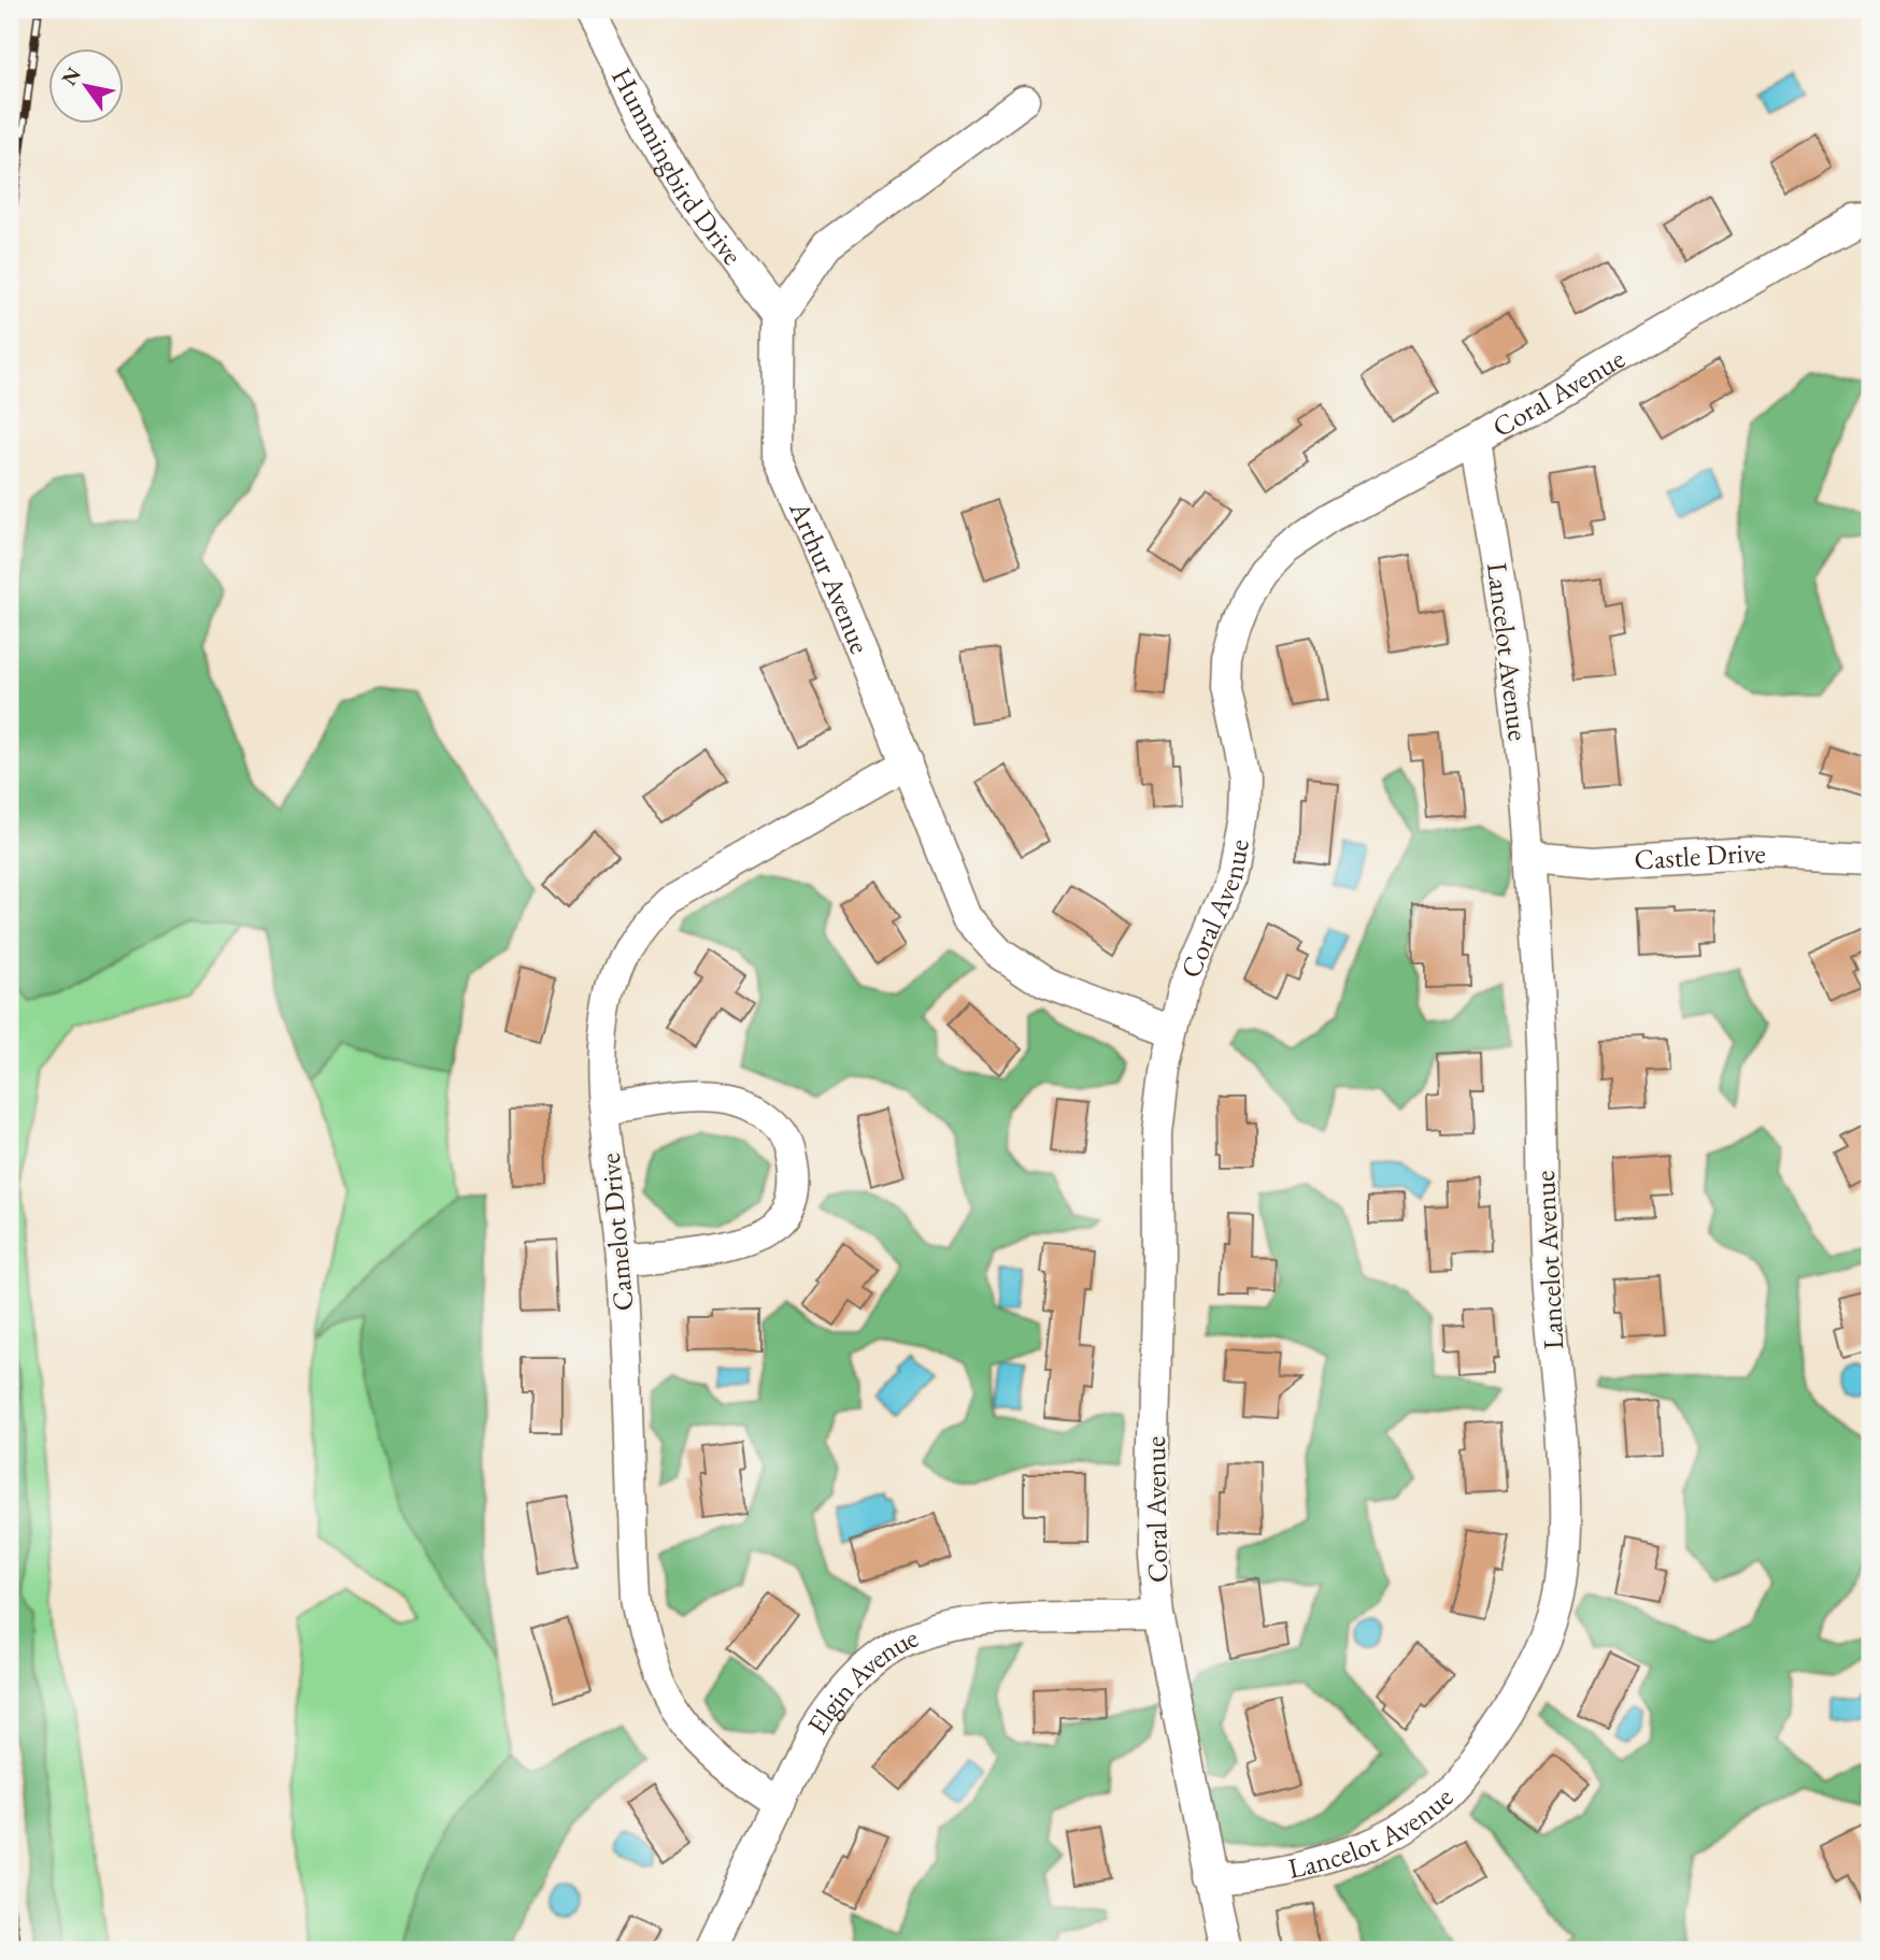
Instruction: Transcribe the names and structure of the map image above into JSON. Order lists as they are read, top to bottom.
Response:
{
  "streets": {
    "street": [
      "Hummingbird Drive",
      "Coral Avenue",
      "Arthur Avenue",
      "Lancelot Avenue",
      "Castle Drive",
      "Camelot Drive",
      "Elgin Avenue"
    ]
  },
  "crossings": [
    ["Hummingbird Drive", "Arthur Avenue"],
    ["Coral Avenue", "Arthur Avenue"],
    ["Coral Avenue", "Lancelot Avenue"],
    ["Coral Avenue", "Elgin Avenue"],
    ["Arthur Avenue", "Camelot Drive"],
    ["Lancelot Avenue", "Castle Drive"],
    ["Camelot Drive", "Elgin Avenue"]
  ],
  "north": "top left"
}
